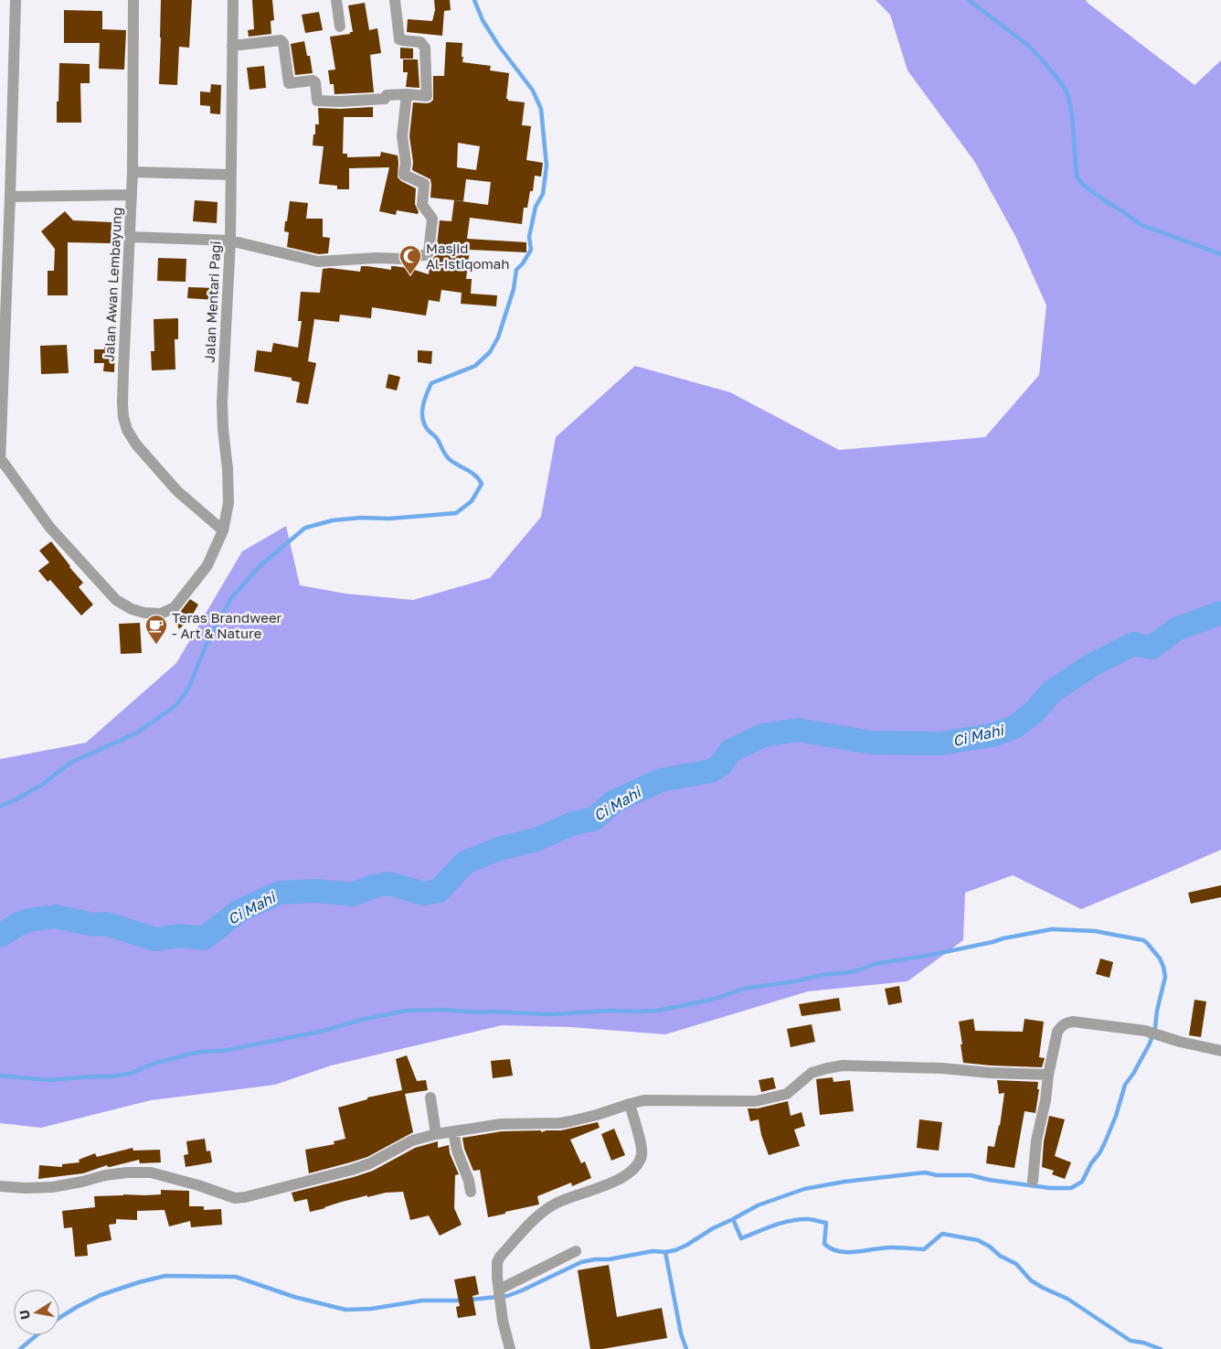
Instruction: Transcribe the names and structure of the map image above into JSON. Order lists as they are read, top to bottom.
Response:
{
  "streets": {
    "street": ["Jalan Awan Lembayung", "Jalan Mentari Pagi"]
  },
  "crossings": [
    ["Jalan Awan Lembayung", "Jalan Mentari Pagi"]
  ],
  "water": ["Ci Mahi"],
  "places": {
    "mosque": ["Masjid Al-Istiqomah"],
    "cafe": ["Teras Brandweer - Art & Nature"]
  },
  "north": "left"
}
